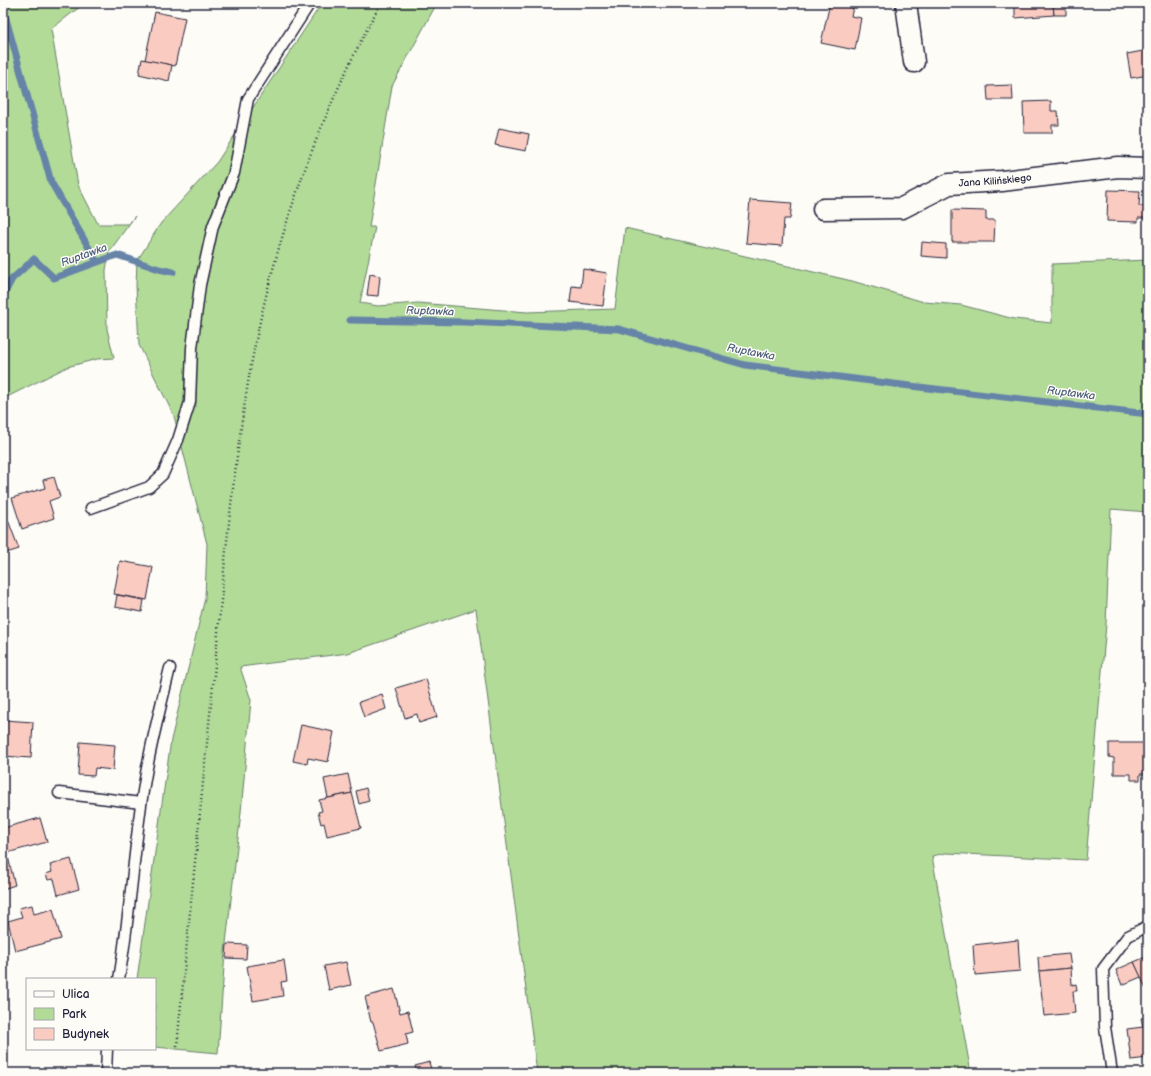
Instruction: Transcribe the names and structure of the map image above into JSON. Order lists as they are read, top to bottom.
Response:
{
  "streets": {
    "street": ["Jana Kilińskiego"]
  },
  "water": ["Ruptawka"],
  "legend": ["Ulica", "Park", "Budynek"]
}
